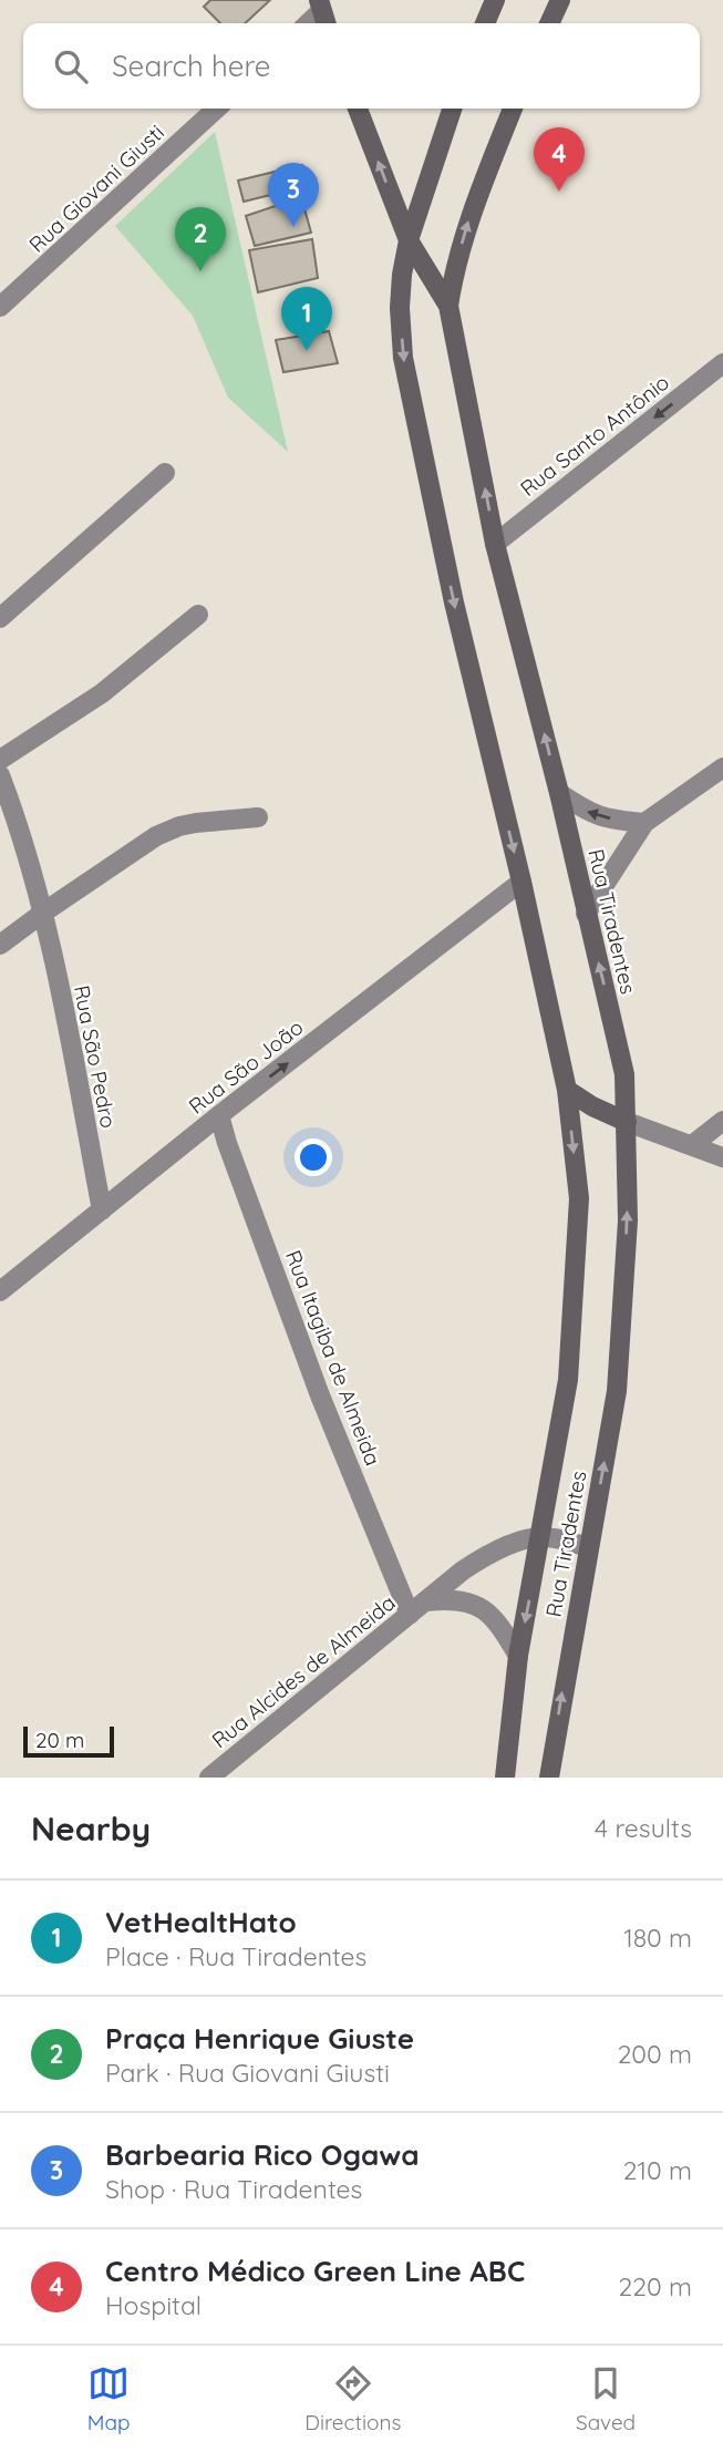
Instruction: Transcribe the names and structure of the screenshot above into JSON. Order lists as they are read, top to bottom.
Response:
{
  "streets": {
    "main road": ["Rua Tiradentes"],
    "street": [
      "Rua Giovani Giusti",
      "Rua Santo Antônio",
      "Rua São Pedro",
      "Rua São João",
      "Rua Itagiba de Almeida",
      "Rua Alcides de Almeida"
    ]
  },
  "crossings": [
    ["Rua Santo Antônio", "Rua Tiradentes"],
    ["Rua Tiradentes", "Rua São João"],
    ["Rua Tiradentes", "Rua Alcides de Almeida"],
    ["Rua São Pedro", "Rua São João"],
    ["Rua São João", "Rua Itagiba de Almeida"],
    ["Rua Itagiba de Almeida", "Rua Alcides de Almeida"]
  ],
  "one_way": ["Rua Santo Antônio", "Rua São João"],
  "scale_bar": "20 m",
  "page": {
    "search": "Search here",
    "pins": [
      "4",
      "3",
      "2",
      "1"
    ],
    "scale": "20 m",
    "heading": ["Nearby", "4 results"],
    "list": [
      {
        "mark": "1",
        "name": "VetHealtHato",
        "note": "Place · Rua Tiradentes",
        "value": "180 m"
      },
      {
        "mark": "2",
        "name": "Praça Henrique Giuste",
        "note": "Park · Rua Giovani Giusti",
        "value": "200 m"
      },
      {
        "mark": "3",
        "name": "Barbearia Rico Ogawa",
        "note": "Shop · Rua Tiradentes",
        "value": "210 m"
      },
      {
        "mark": "4",
        "name": "Centro Médico Green Line ABC",
        "note": "Hospital",
        "value": "220 m"
      }
    ],
    "nav": ["Map", "Directions", "Saved"]
  }
}
